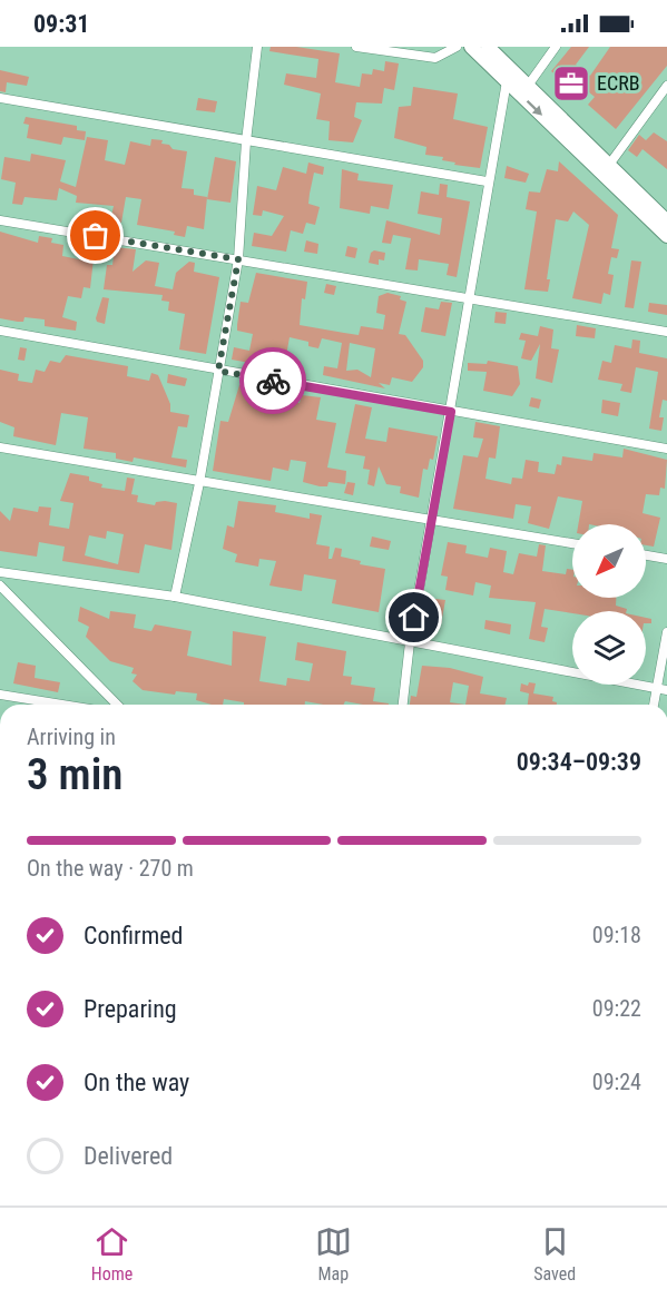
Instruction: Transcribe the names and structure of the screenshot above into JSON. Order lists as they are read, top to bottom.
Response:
{
  "places": {
    "office": ["ECRB"]
  },
  "north": "bottom left",
  "page": {
    "status": "09:31",
    "heading": ["3 min", "Arriving in", "09:34–09:39"],
    "bar": "On the way · 270 m",
    "list": [
      ["Confirmed", "09:18"],
      ["Preparing", "09:22"],
      ["On the way", "09:24"],
      "Delivered"
    ],
    "tabs": ["Home", "Map", "Saved"]
  }
}
